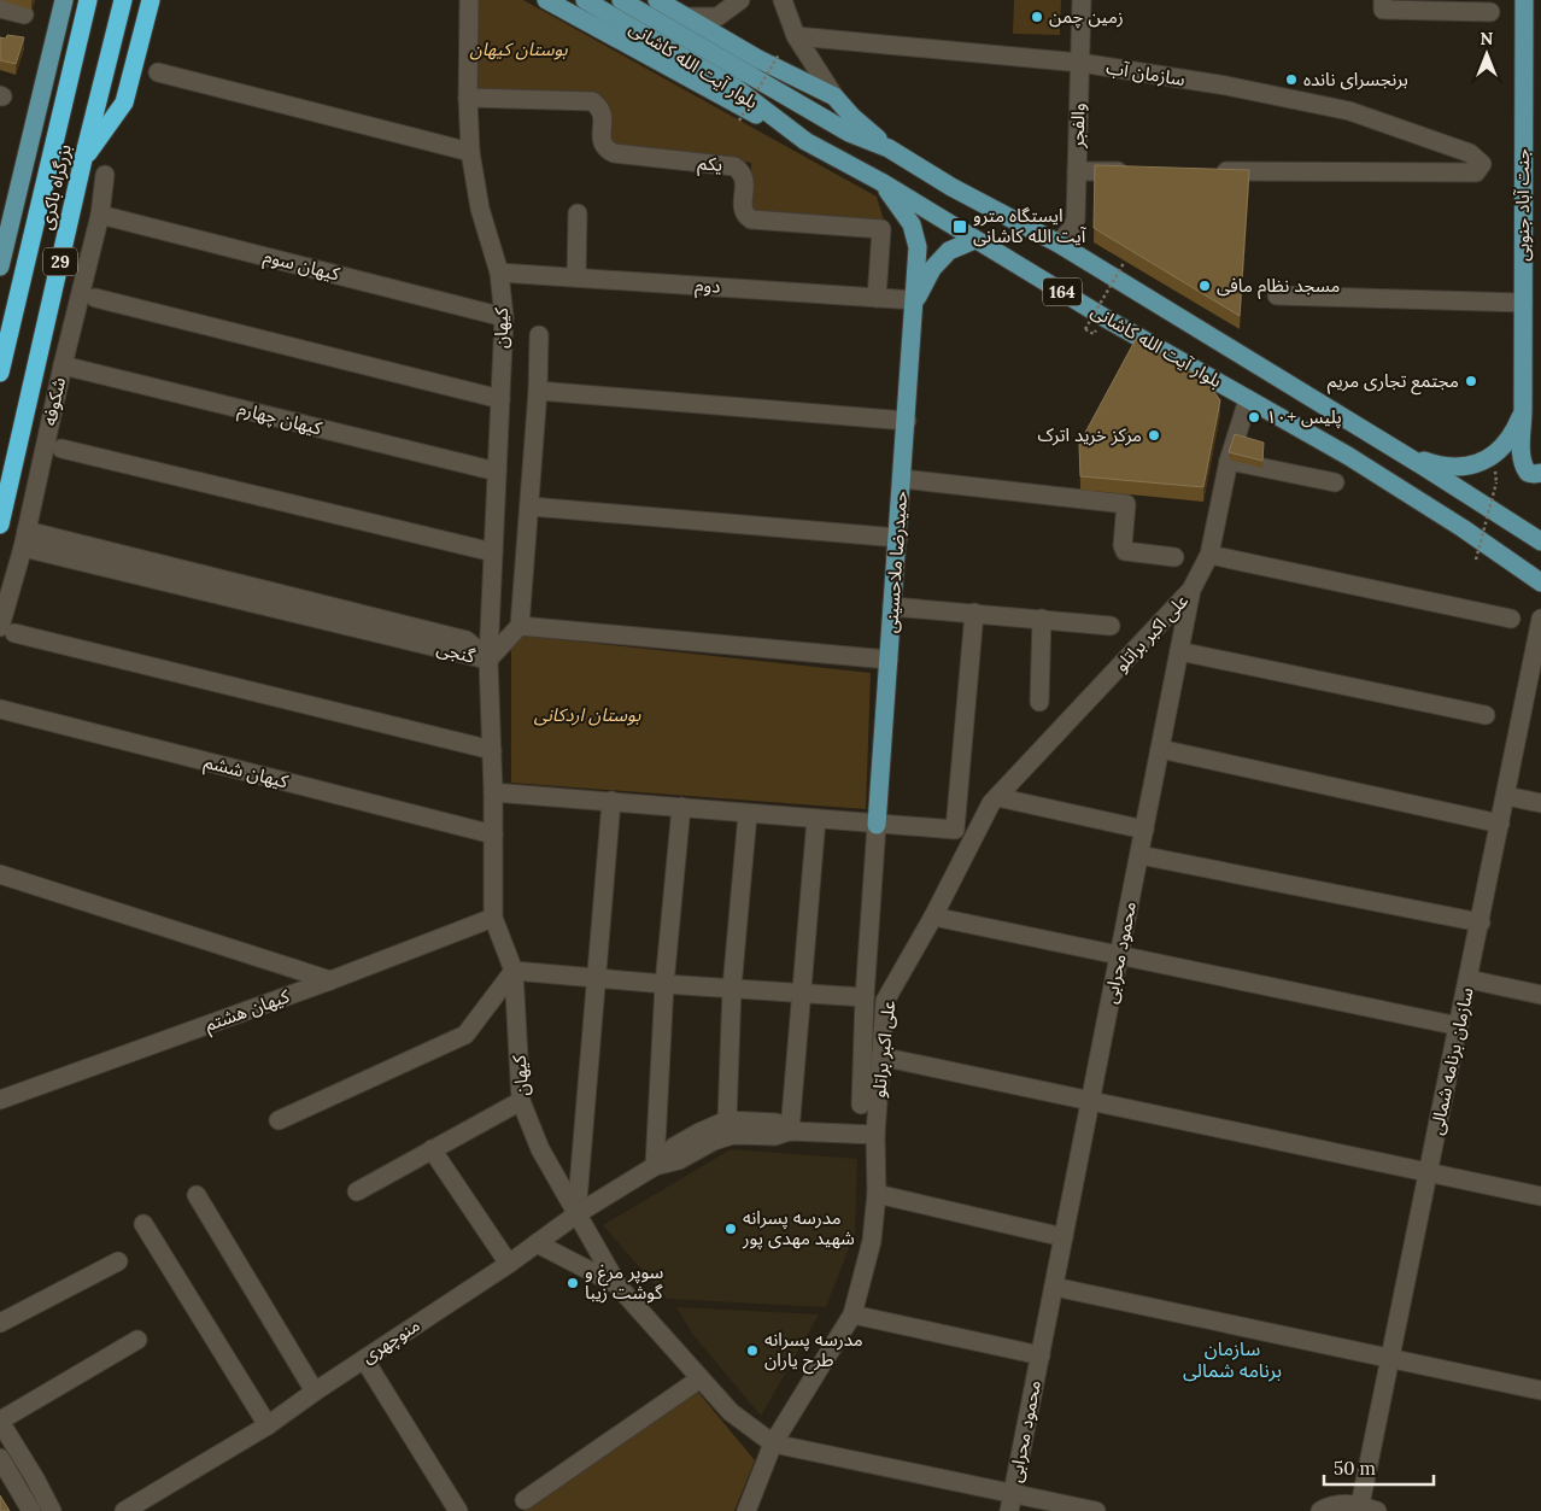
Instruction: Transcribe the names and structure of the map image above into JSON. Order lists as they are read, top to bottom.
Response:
{
  "streets": {
    "highway": ["بزرگراه باکری", "29"],
    "main road": [
      "بلوار آیت الله کاشانی",
      "جنت آباد جنوبی",
      "164",
      "حمیدرضا ملاحسینی"
    ],
    "street": [
      "سازمان آب",
      "والفجر",
      "یکم",
      "کیهان سوم",
      "دوم",
      "کیهان",
      "شکوفه",
      "کیهان چهارم",
      "علی اکبر براتلو",
      "گنجی",
      "کیهان ششم",
      "محمود محرابی",
      "کیهان هشتم",
      "سازمان برنامه شمالی",
      "منوچهری"
    ]
  },
  "crossings": [
    ["بلوار آیت الله کاشانی", "والفجر"],
    ["بلوار آیت الله کاشانی", "حمیدرضا ملاحسینی"],
    ["بلوار آیت الله کاشانی", "محمود محرابی"],
    ["سازمان آب", "والفجر"],
    ["یکم", "دوم"],
    ["یکم", "کیهان"],
    ["کیهان سوم", "کیهان"],
    ["کیهان سوم", "شکوفه"],
    ["دوم", "کیهان"],
    ["دوم", "حمیدرضا ملاحسینی"],
    ["کیهان", "کیهان چهارم"],
    ["کیهان", "علی اکبر براتلو"],
    ["کیهان", "گنجی"],
    ["کیهان", "کیهان ششم"],
    ["کیهان", "کیهان هشتم"],
    ["کیهان", "منوچهری"],
    ["شکوفه", "کیهان چهارم"],
    ["شکوفه", "گنجی"],
    ["علی اکبر براتلو", "محمود محرابی"],
    ["علی اکبر براتلو", "منوچهری"]
  ],
  "districts": ["سازمان برنامه شمالی"],
  "parks": ["بوستان کیهان", "بوستان اردکانی"],
  "places": {
    "other": [
      "زمین چمن",
      "برنجسرای نانده",
      "مسجد نظام مافی",
      "مجتمع تجاری مریم",
      "پلیس +۱۰",
      "مرکز خرید اترک",
      "مدرسه پسرانه شهید مهدی پور",
      "سوپر مرغ و گوشت زیبا",
      "مدرسه پسرانه طرح یاران"
    ],
    "transit": ["ایستگاه مترو آیت الله کاشانی"]
  },
  "scale_bar": "50 m",
  "north": "top"
}
